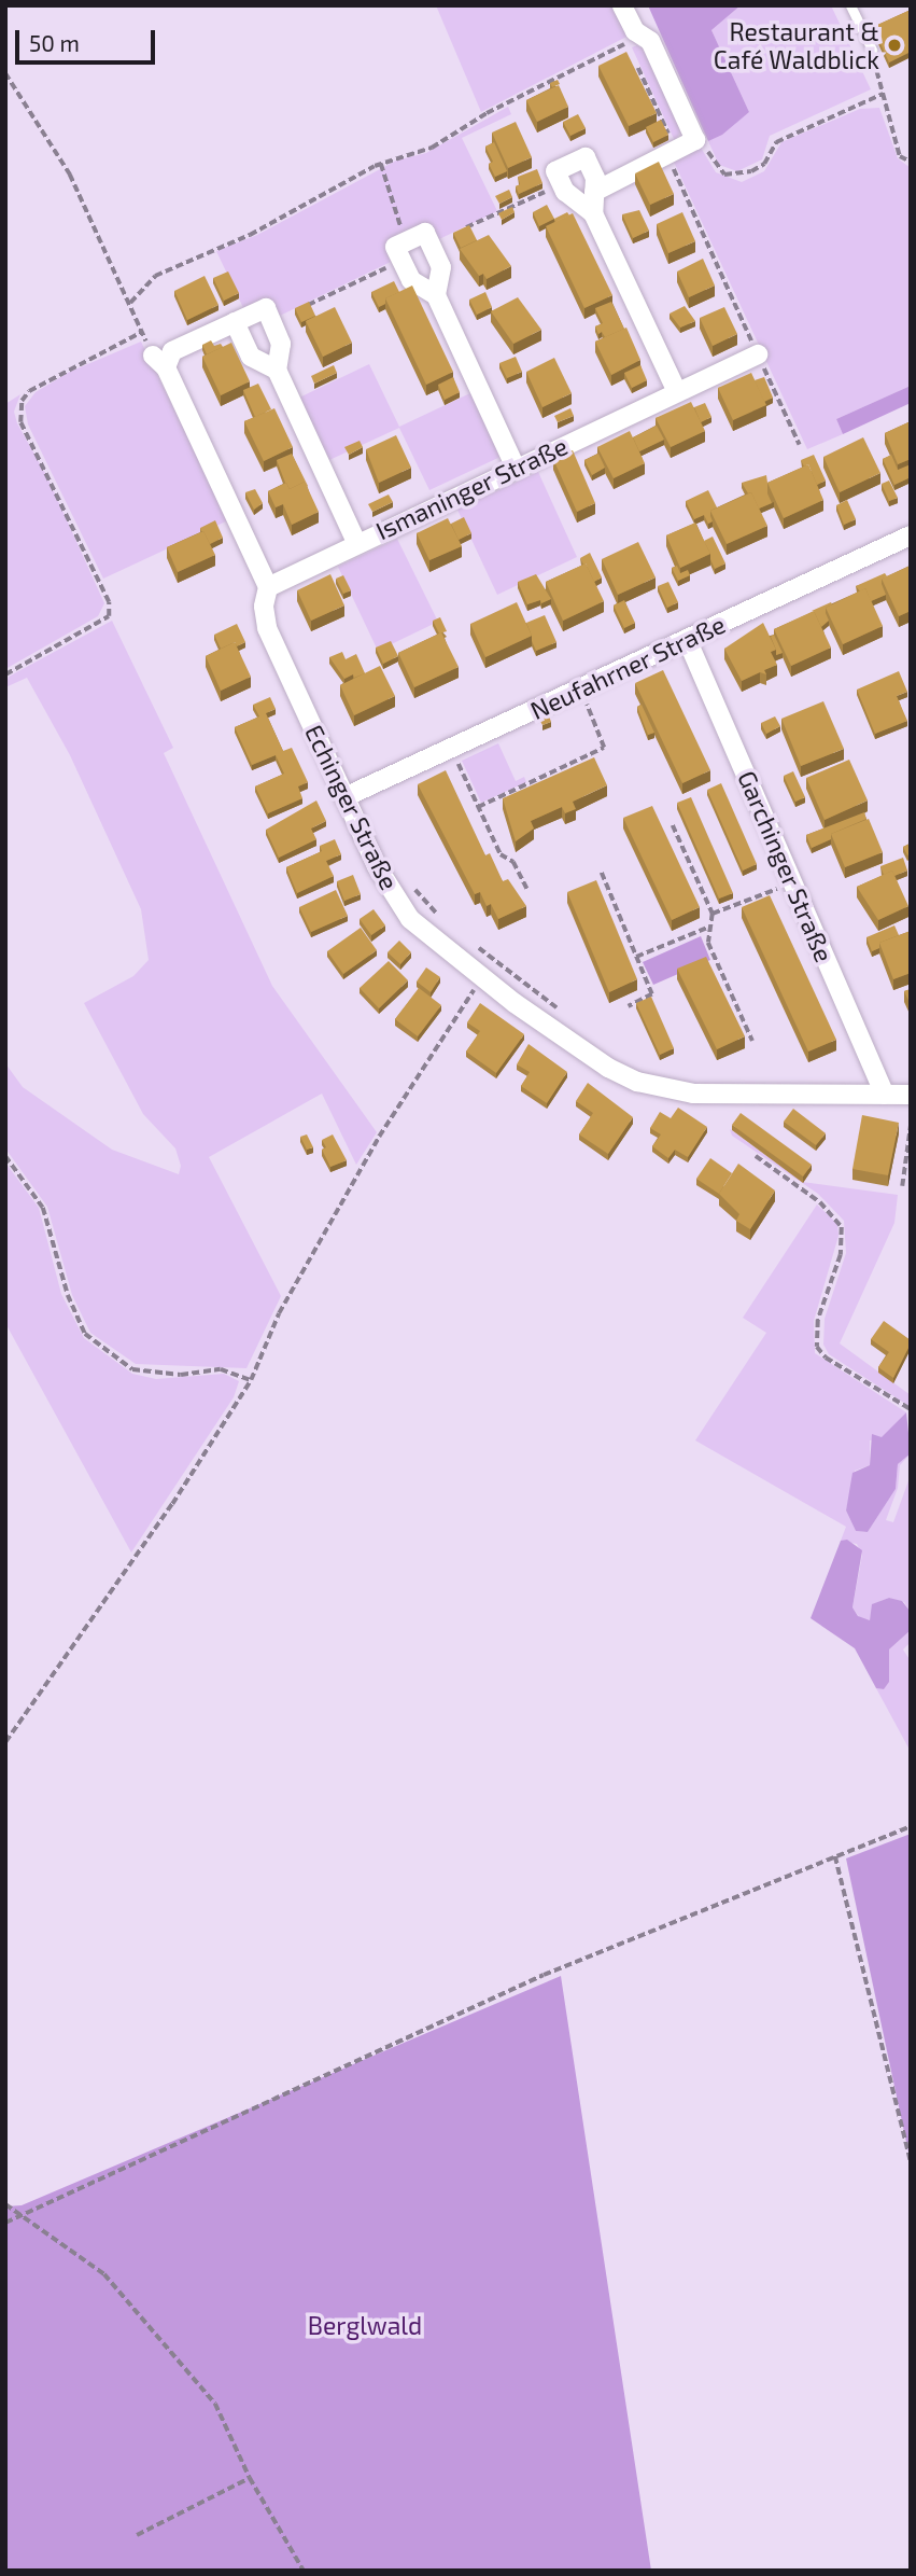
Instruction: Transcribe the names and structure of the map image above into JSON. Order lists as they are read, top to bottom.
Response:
{
  "streets": {
    "street": [
      "Ismaninger Straße",
      "Neufahrner Straße",
      "Echinger Straße",
      "Garchinger Straße"
    ]
  },
  "crossings": [
    ["Ismaninger Straße", "Echinger Straße"],
    ["Neufahrner Straße", "Echinger Straße"],
    ["Neufahrner Straße", "Garchinger Straße"],
    ["Echinger Straße", "Garchinger Straße"]
  ],
  "parks": ["Berglwald"],
  "places": ["Restaurant & Café Waldblick"],
  "scale_bar": "50 m"
}
